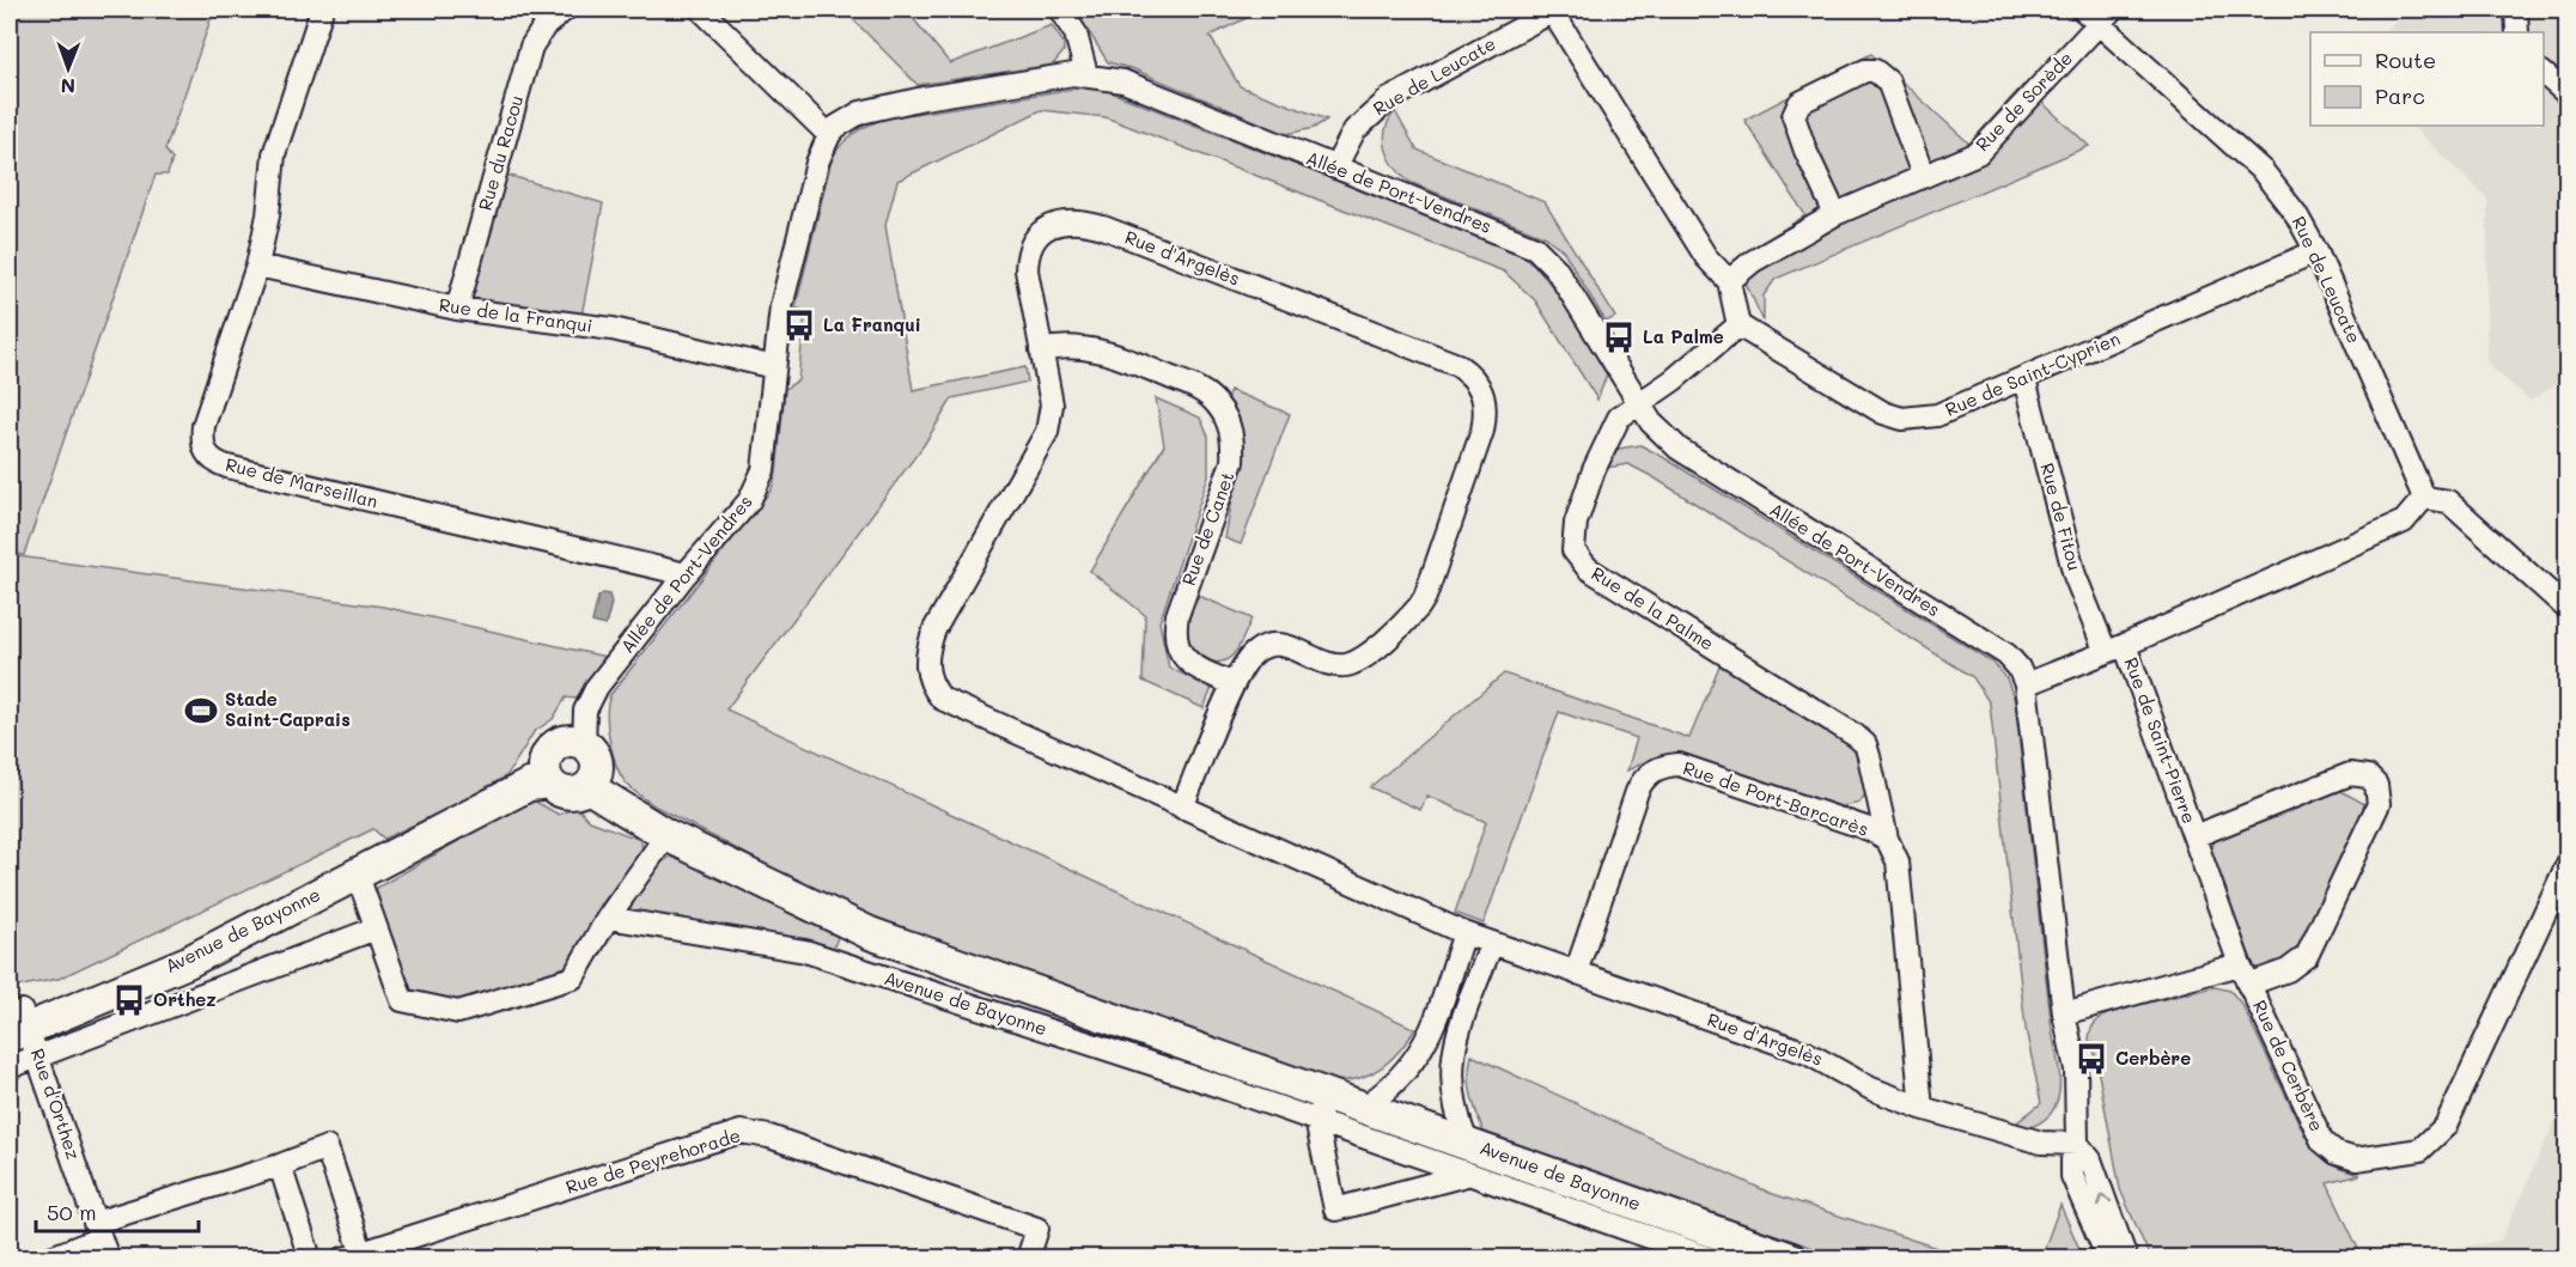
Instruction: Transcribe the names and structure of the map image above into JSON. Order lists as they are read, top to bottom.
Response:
{
  "streets": {
    "street": [
      "Rue de Leucate",
      "Rue de Sorède",
      "Rue du Racou",
      "Allée de Port-Vendres",
      "Rue d'Argelès",
      "Rue de la Franqui",
      "Rue de Saint-Cyprien",
      "Rue de Marseillan",
      "Rue de Fitou",
      "Rue de Canet",
      "Rue de la Palme",
      "Rue de Saint-Pierre",
      "Rue de Port-Barcarès",
      "Avenue de Bayonne",
      "Rue de Cerbère",
      "Rue d'Orthez",
      "Rue de Peyrehorade"
    ]
  },
  "crossings": [
    ["Rue de Leucate", "Rue de Sorède"],
    ["Rue de Leucate", "Allée de Port-Vendres"],
    ["Rue de Leucate", "Rue de Saint-Cyprien"],
    ["Rue du Racou", "Rue de la Franqui"],
    ["Allée de Port-Vendres", "Rue d'Argelès"],
    ["Allée de Port-Vendres", "Rue de la Franqui"],
    ["Allée de Port-Vendres", "Rue de Marseillan"],
    ["Allée de Port-Vendres", "Rue de la Palme"],
    ["Allée de Port-Vendres", "Avenue de Bayonne"],
    ["Rue d'Argelès", "Rue de Canet"],
    ["Rue d'Argelès", "Rue de Port-Barcarès"],
    ["Rue de la Franqui", "Rue de Marseillan"],
    ["Rue de Saint-Cyprien", "Rue de Fitou"],
    ["Rue de Saint-Cyprien", "Rue de la Palme"],
    ["Rue de Fitou", "Rue de Saint-Pierre"],
    ["Rue de la Palme", "Rue de Port-Barcarès"],
    ["Rue de Saint-Pierre", "Rue de Cerbère"],
    ["Avenue de Bayonne", "Rue d'Orthez"]
  ],
  "places": {
    "bus stop": [
      "La Franqui",
      "La Palme",
      "Orthez",
      "Cerbère"
    ],
    "sports": ["Stade Saint-Caprais"]
  },
  "legend": ["Route", "Parc"],
  "scale_bar": "50 m",
  "north": "bottom"
}
